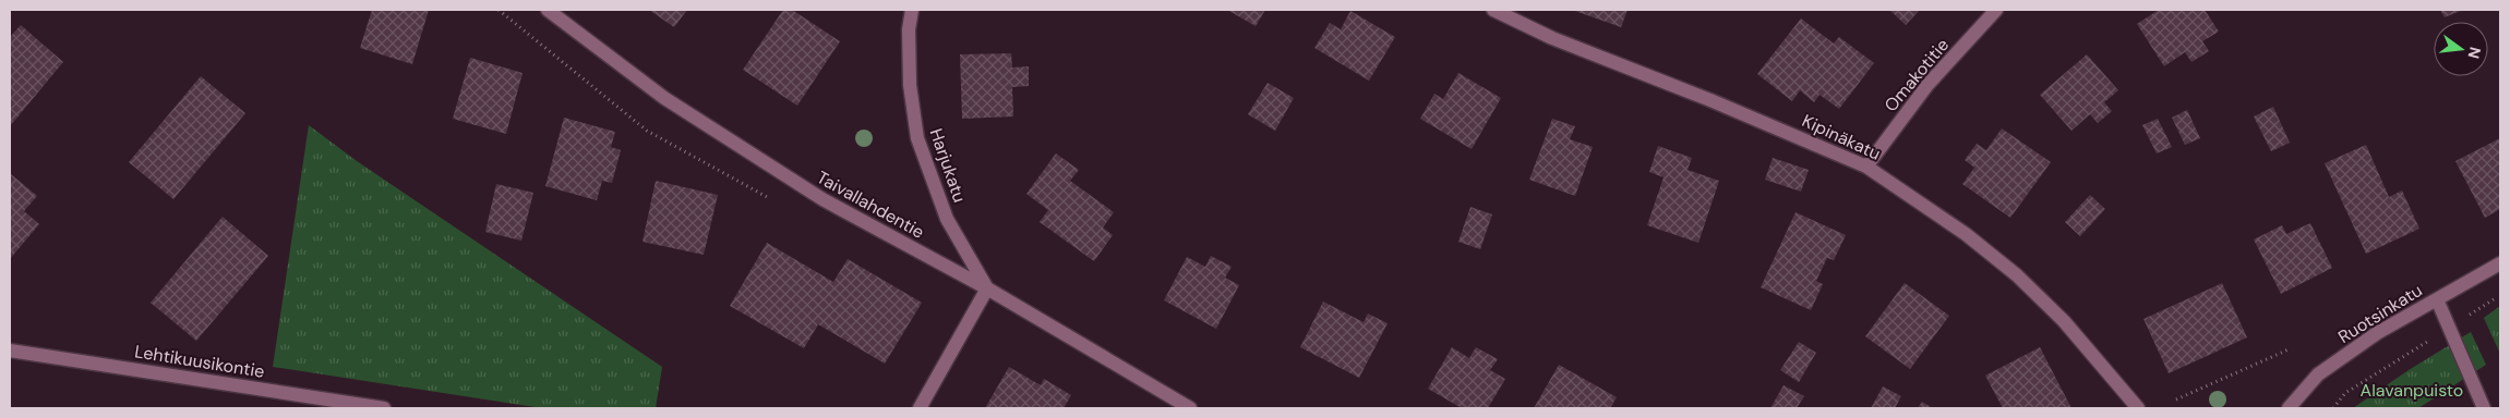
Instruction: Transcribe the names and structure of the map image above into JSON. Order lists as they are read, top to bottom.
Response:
{
  "streets": {
    "street": [
      "Omakotitie",
      "Kipinäkatu",
      "Harjukatu",
      "Taivallahdentie",
      "Ruotsinkatu",
      "Lehtikuusikontie"
    ]
  },
  "crossings": [
    ["Omakotitie", "Kipinäkatu"],
    ["Harjukatu", "Taivallahdentie"]
  ],
  "parks": ["Alavanpuisto"],
  "north": "right"
}
